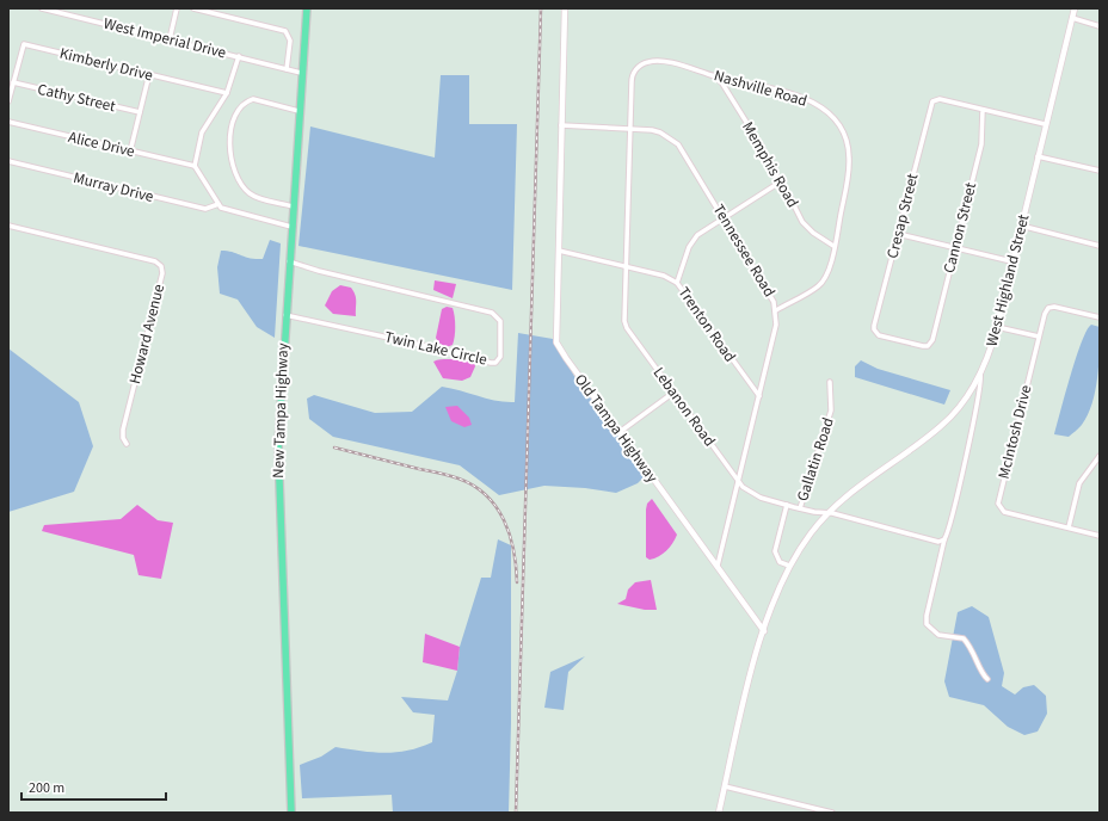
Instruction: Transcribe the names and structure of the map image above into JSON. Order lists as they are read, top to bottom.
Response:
{
  "streets": {
    "main road": ["West Highland Street", "New Tampa Highway", "Old Tampa Highway"],
    "street": [
      "West Imperial Drive",
      "Kimberly Drive",
      "Nashville Road",
      "Cathy Street",
      "Alice Drive",
      "Memphis Road",
      "Murray Drive",
      "Cresap Street",
      "Cannon Street",
      "Tennessee Road",
      "Trenton Road",
      "Howard Avenue",
      "Twin Lake Circle",
      "Lebanon Road",
      "McIntosh Drive",
      "Gallatin Road"
    ]
  },
  "crossings": [
    ["West Imperial Drive", "New Tampa Highway"],
    ["Kimberly Drive", "Cathy Street"],
    ["Nashville Road", "Memphis Road"],
    ["Nashville Road", "Tennessee Road"],
    ["Nashville Road", "Lebanon Road"],
    ["Cresap Street", "Cannon Street"],
    ["Tennessee Road", "Trenton Road"],
    ["Tennessee Road", "Lebanon Road"],
    ["Tennessee Road", "Old Tampa Highway"],
    ["West Highland Street", "Lebanon Road"],
    ["Trenton Road", "Lebanon Road"],
    ["Trenton Road", "Old Tampa Highway"],
    ["Twin Lake Circle", "New Tampa Highway"],
    ["Lebanon Road", "Gallatin Road"]
  ],
  "scale_bar": "200 m"
}
